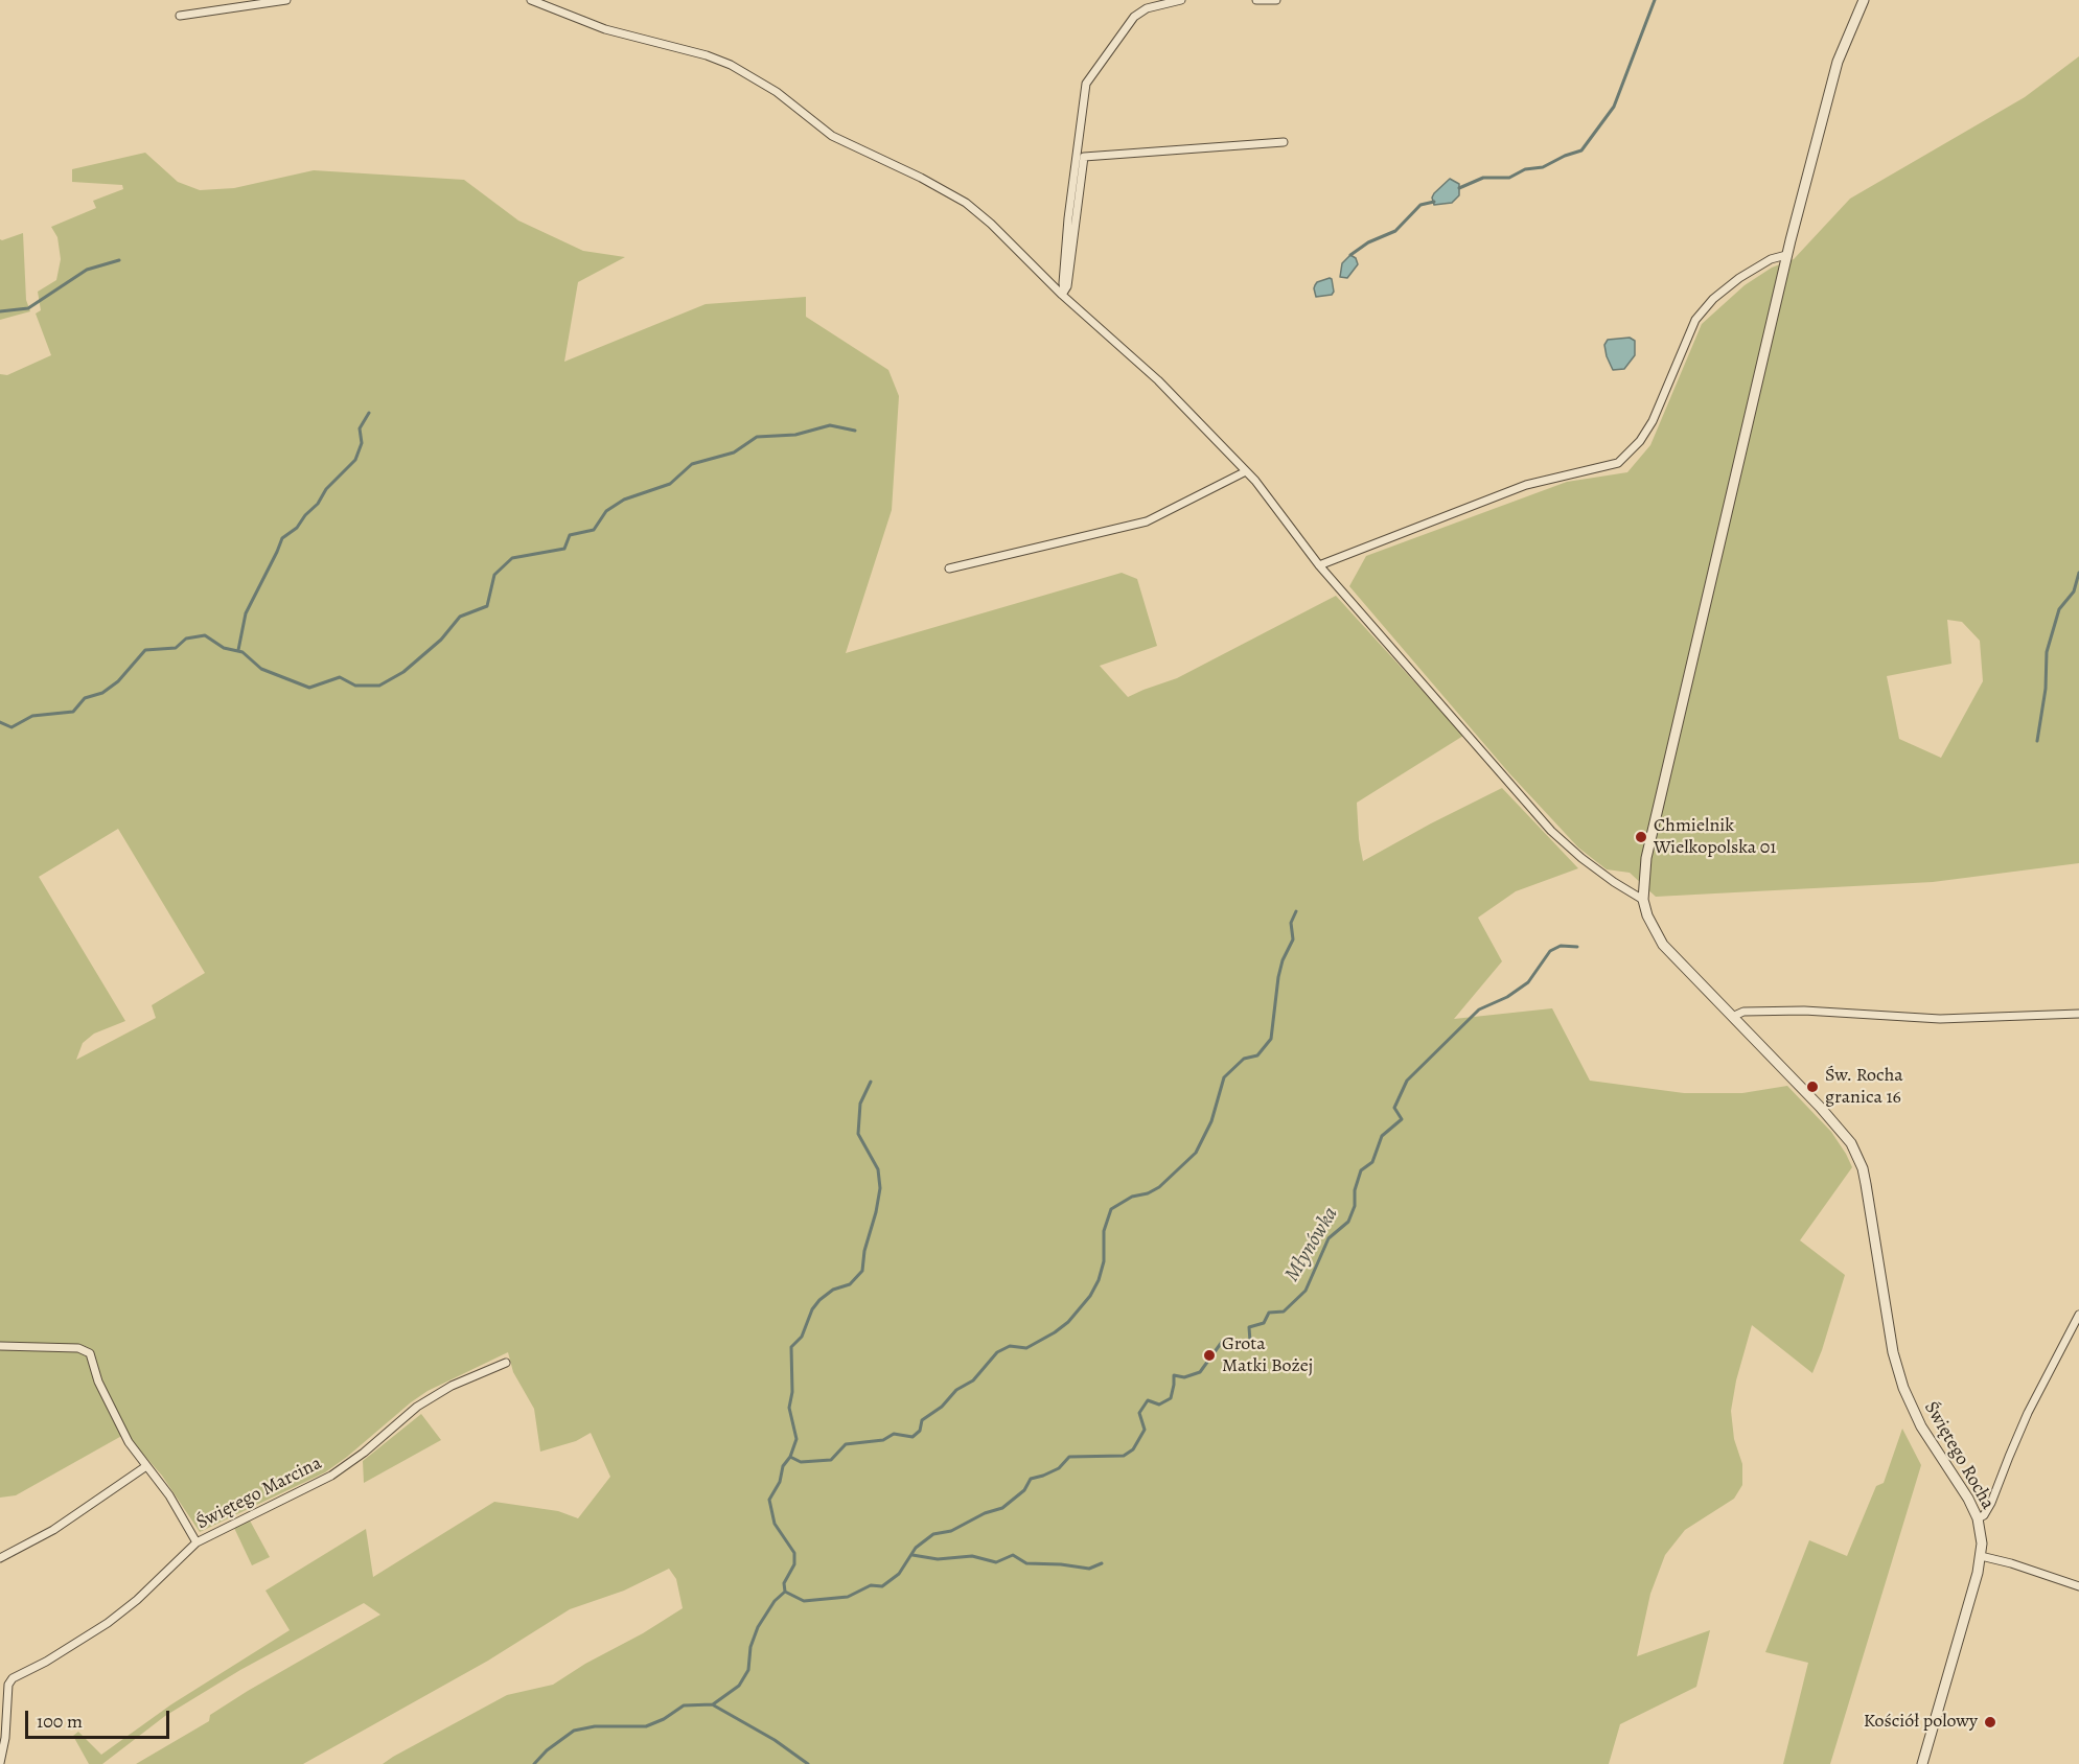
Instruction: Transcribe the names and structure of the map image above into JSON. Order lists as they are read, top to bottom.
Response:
{
  "streets": {
    "street": ["Świętego Rocha", "Świętego Marcina"]
  },
  "water": ["Młynówka"],
  "places": [
    "Chmielnik Wielkopolska 01",
    "Św. Rocha granica 16",
    "Grota Matki Bożej",
    "Kościół polowy"
  ],
  "scale_bar": "100 m"
}
